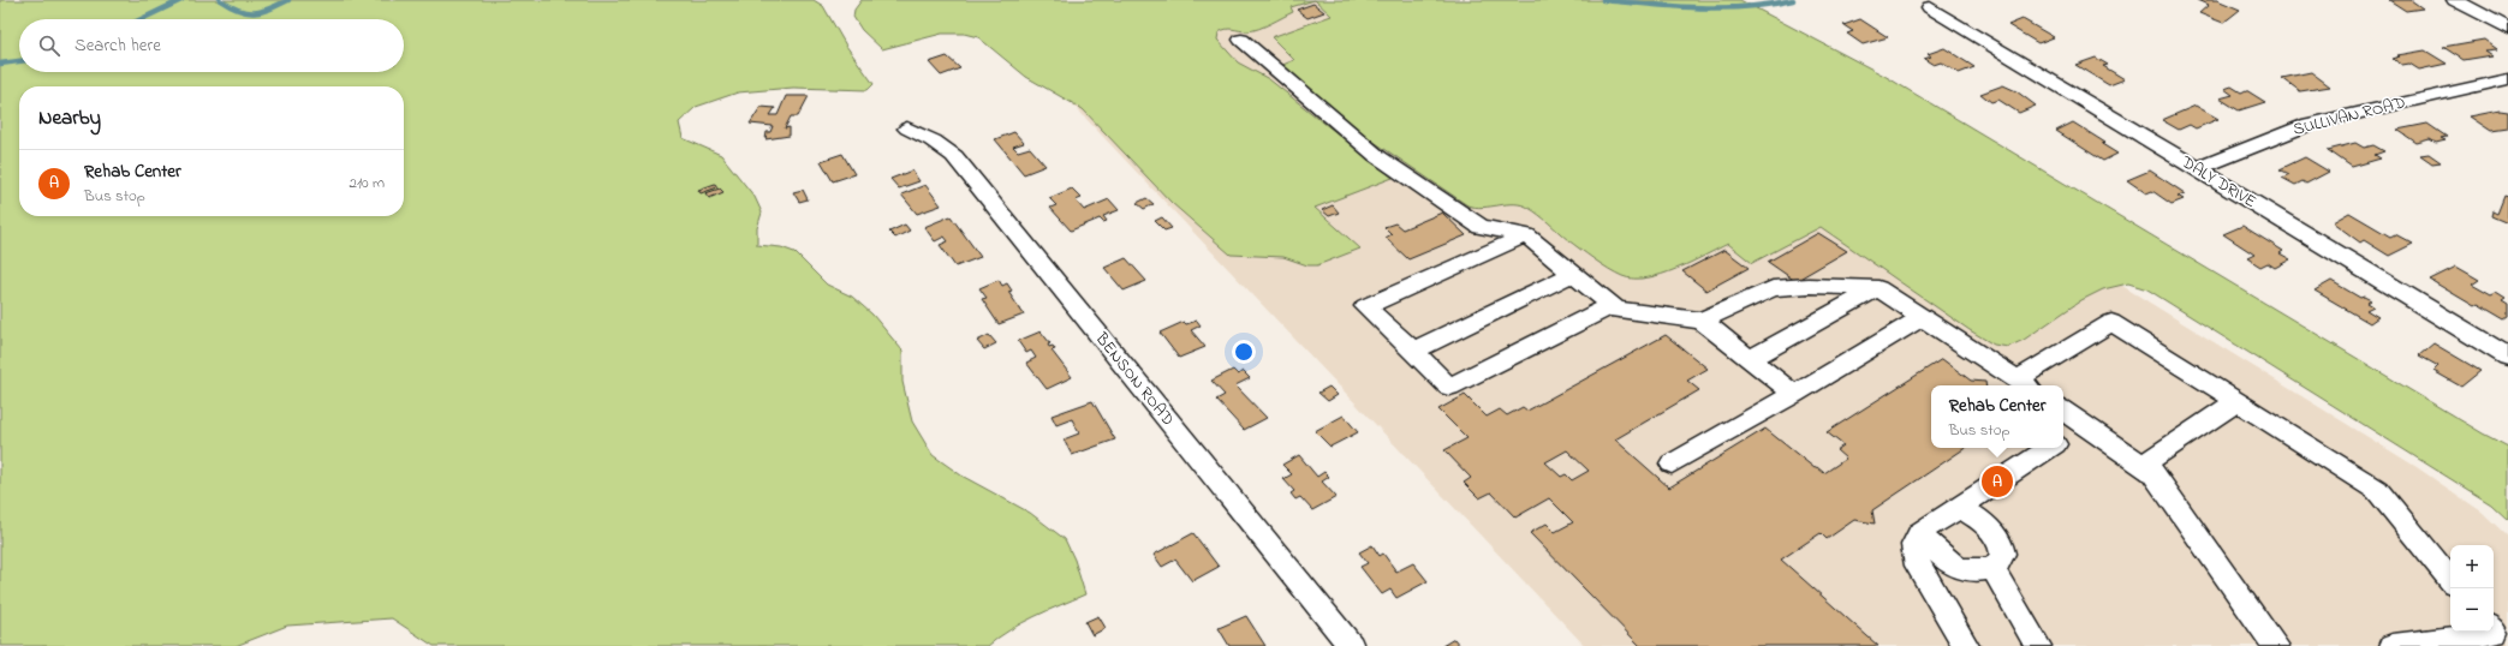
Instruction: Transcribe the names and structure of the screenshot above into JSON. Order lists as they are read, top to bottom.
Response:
{
  "streets": {
    "street": ["SULLIVAN ROAD", "DALY DRIVE", "BENSON ROAD"]
  },
  "crossings": [
    ["SULLIVAN ROAD", "DALY DRIVE"]
  ],
  "page": {
    "search": "Search here",
    "heading": "Nearby",
    "list": [
      {
        "mark": "A",
        "name": "Rehab Center",
        "note": "Bus stop",
        "value": "210 m"
      }
    ],
    "popup": ["Rehab Center", "Bus stop"],
    "pins": "A",
    "map_buttons": ["+", "−"]
  }
}
